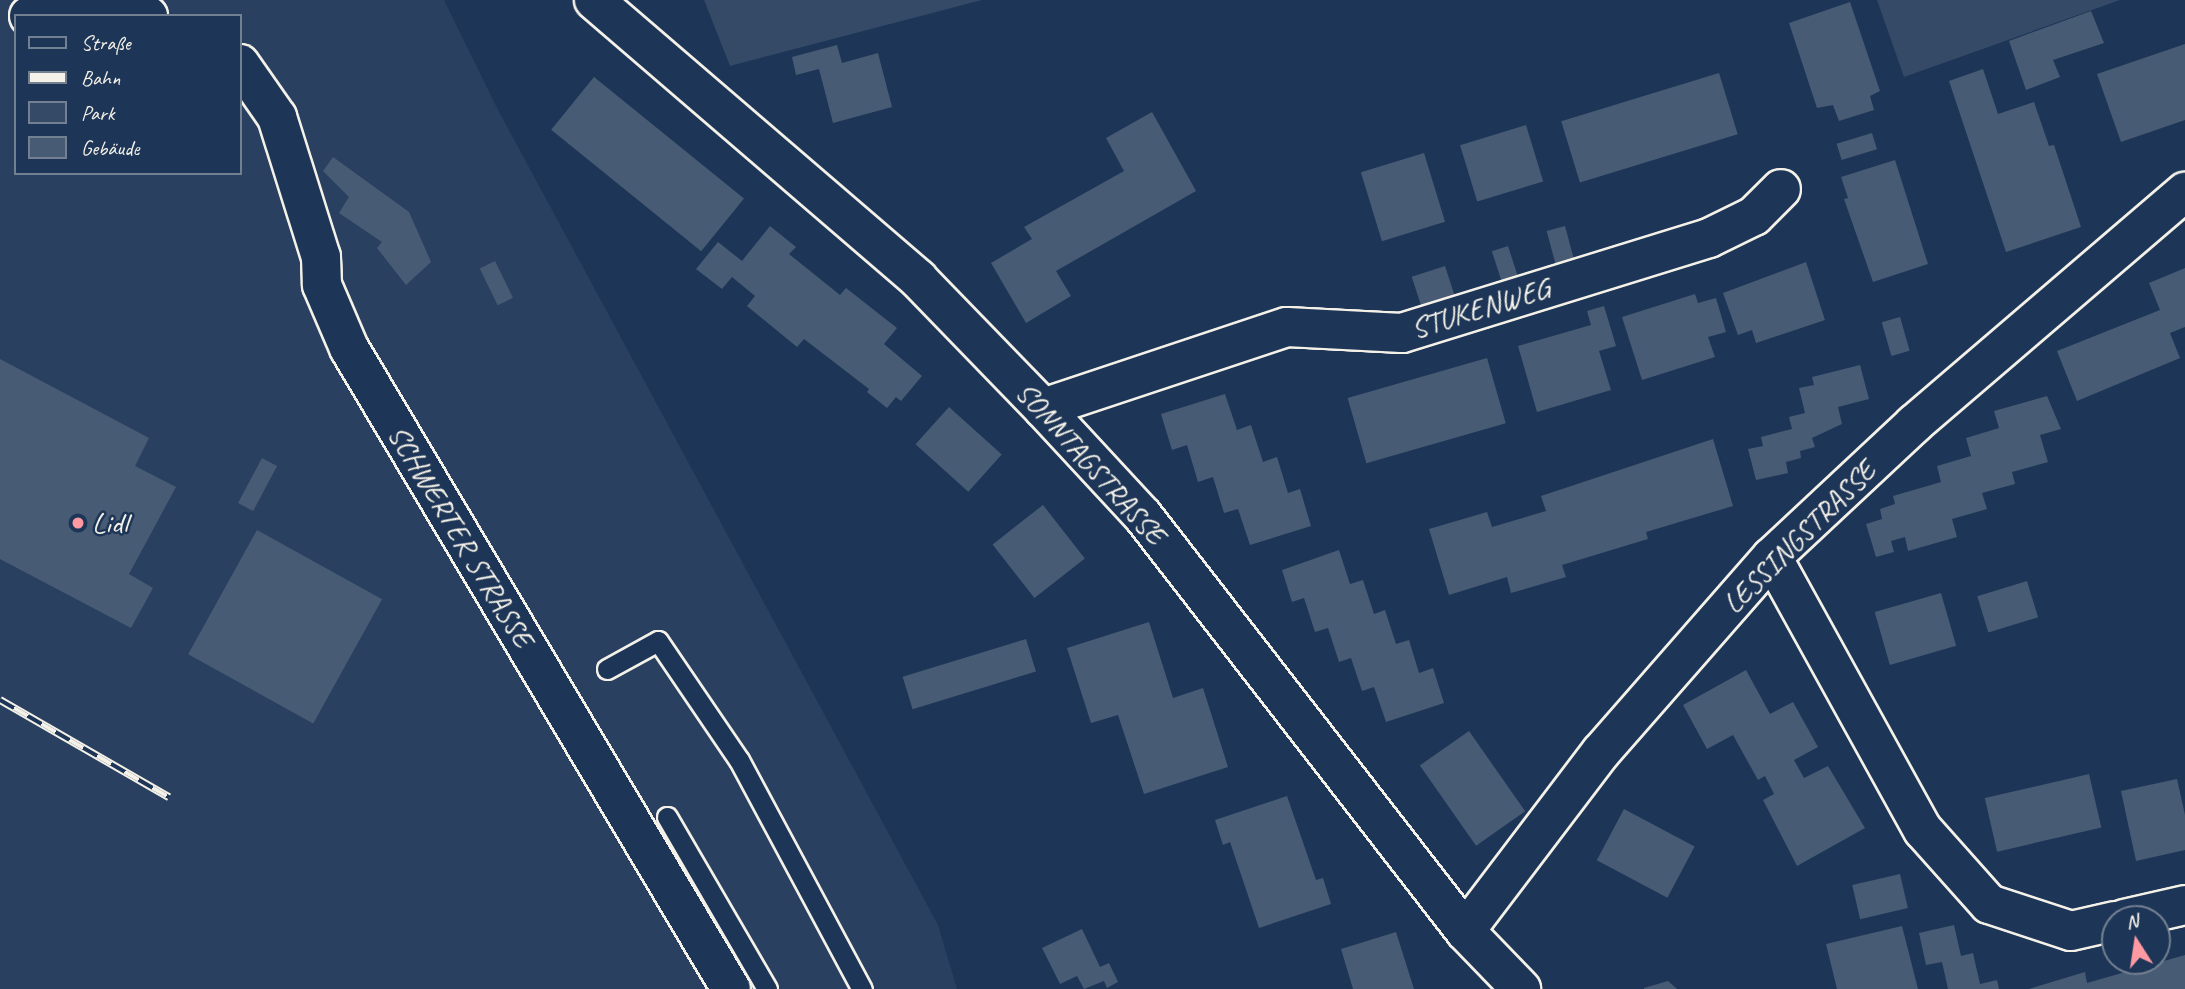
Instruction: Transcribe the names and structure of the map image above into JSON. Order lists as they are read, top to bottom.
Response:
{
  "streets": {
    "street": [
      "STUKENWEG",
      "SONNTAGSTRASSE",
      "SCHWERTER STRASSE",
      "LESSINGSTRASSE"
    ]
  },
  "crossings": [
    ["STUKENWEG", "SONNTAGSTRASSE"],
    ["SONNTAGSTRASSE", "LESSINGSTRASSE"]
  ],
  "places": ["Lidl"],
  "legend": [
    "Straße",
    "Bahn",
    "Park",
    "Gebäude"
  ],
  "north": "top"
}
